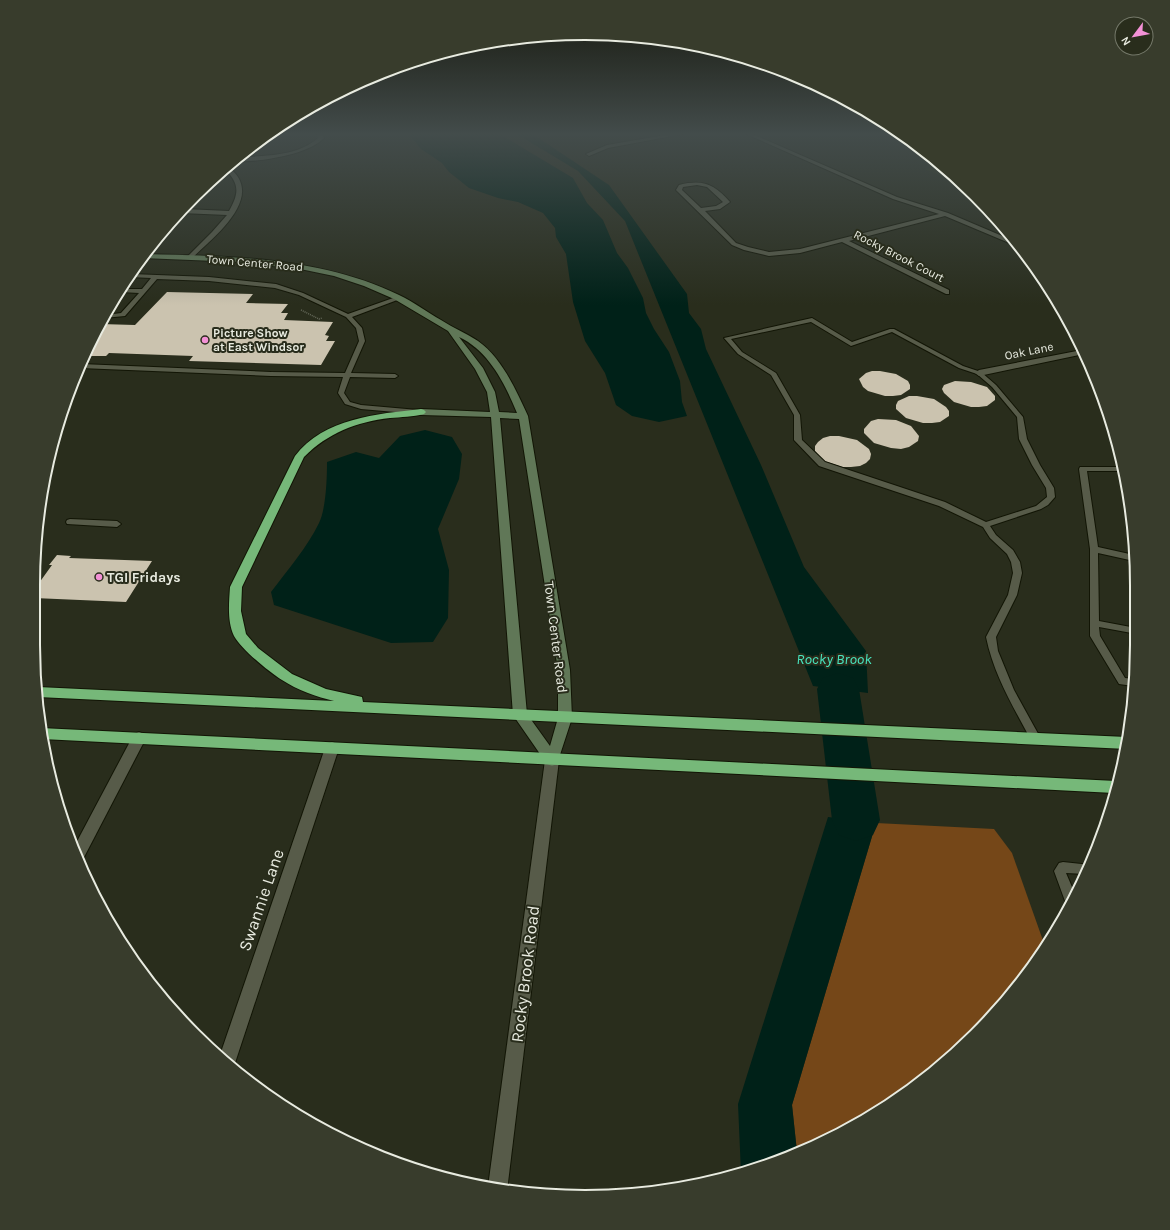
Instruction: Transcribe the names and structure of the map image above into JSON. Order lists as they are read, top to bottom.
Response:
{
  "streets": {
    "street": [
      "Rocky Brook Court",
      "Town Center Road",
      "Oak Lane",
      "Swannie Lane",
      "Rocky Brook Road"
    ]
  },
  "crossings": [
    ["Town Center Road", "Rocky Brook Road"]
  ],
  "water": ["Rocky Brook"],
  "places": ["Picture Show at East Windsor", "TGI Fridays"],
  "north": "bottom left"
}
